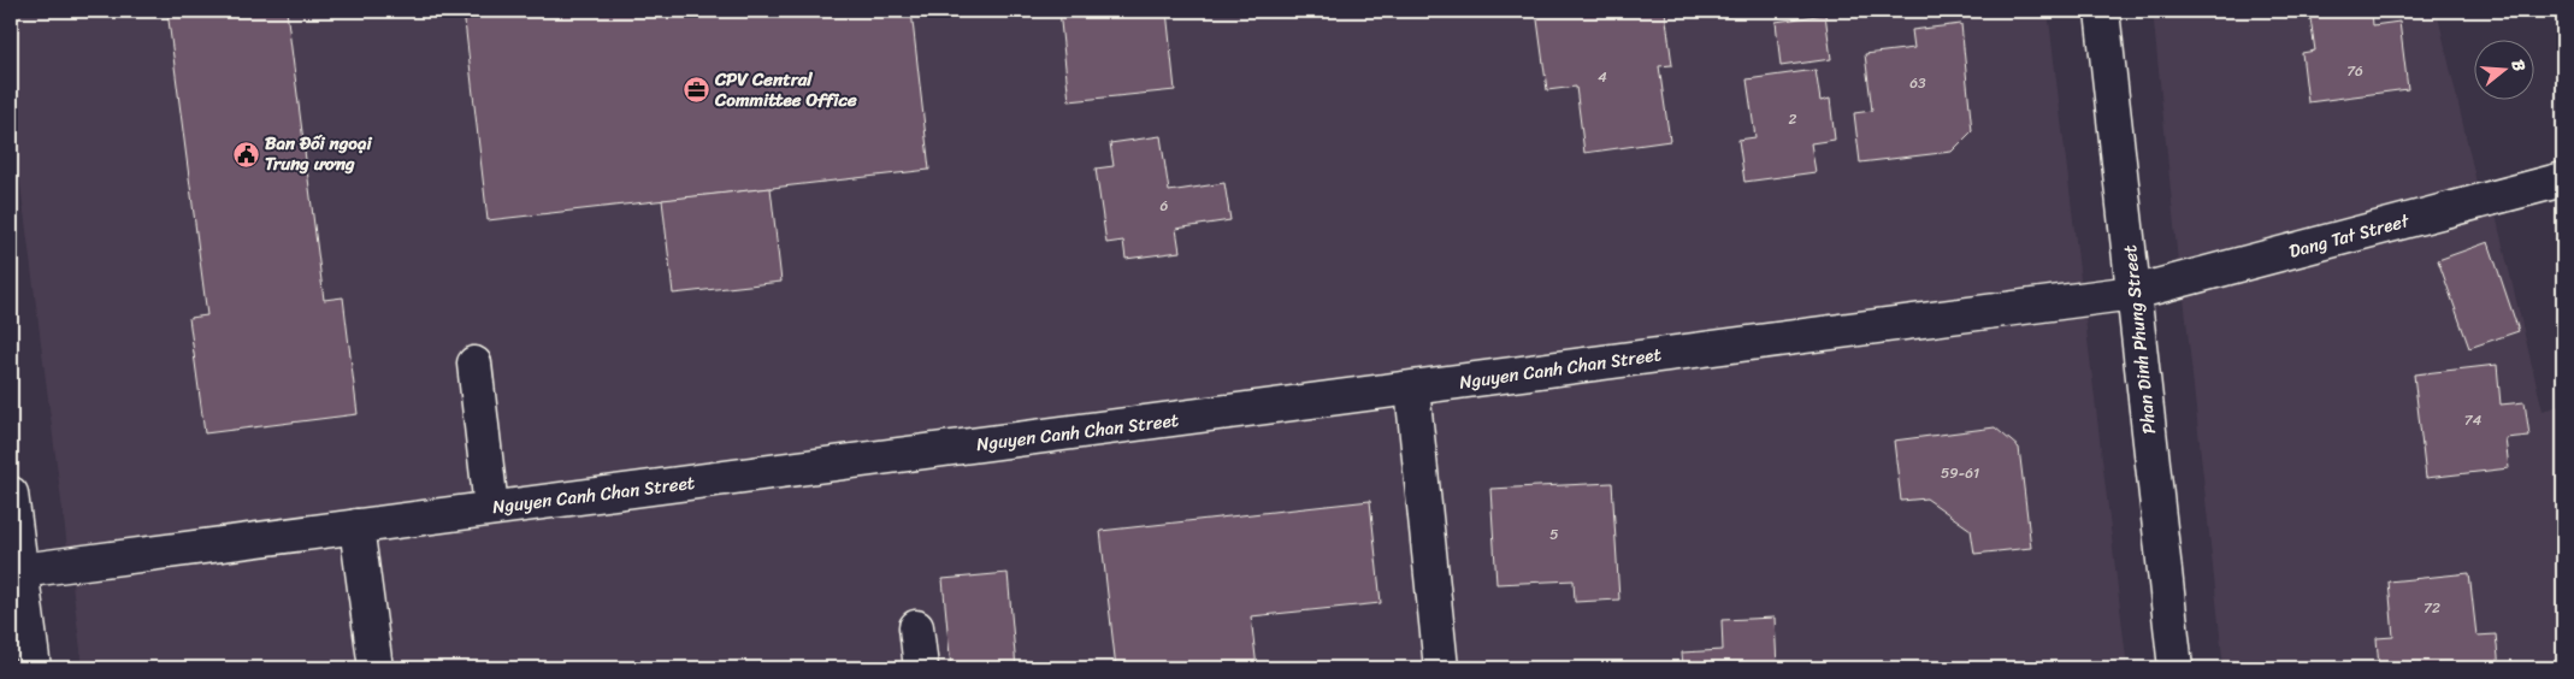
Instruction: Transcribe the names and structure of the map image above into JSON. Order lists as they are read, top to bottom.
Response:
{
  "streets": {
    "street": ["Dang Tat Street", "Phan Dinh Phung Street", "Nguyen Canh Chan Street"]
  },
  "crossings": [
    ["Dang Tat Street", "Phan Dinh Phung Street"],
    ["Dang Tat Street", "Nguyen Canh Chan Street"],
    ["Phan Dinh Phung Street", "Nguyen Canh Chan Street"]
  ],
  "places": {
    "office": ["CPV Central Committee Office"],
    "public building": ["Ban Đối ngoại Trung ương"]
  },
  "house_numbers": [
    "76",
    "4",
    "63",
    "2",
    "6",
    "74",
    "59-61",
    "5",
    "72"
  ],
  "north": "right"
}
